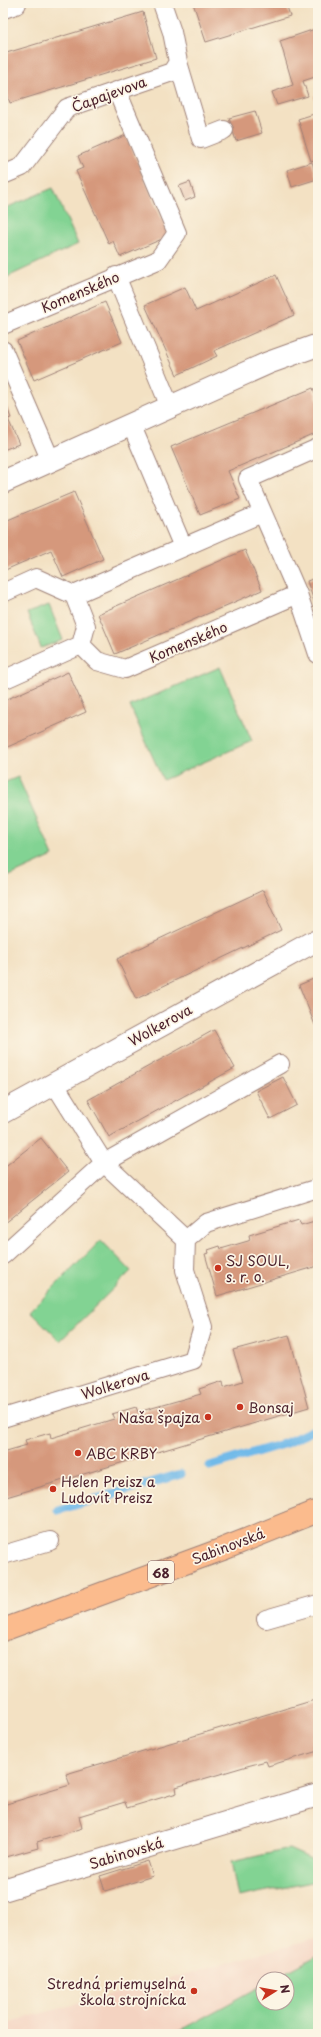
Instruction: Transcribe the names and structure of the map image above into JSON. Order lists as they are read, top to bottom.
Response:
{
  "streets": {
    "main road": ["Sabinovská", "68"],
    "street": ["Wolkerova"],
    "lane": ["Čapajevova", "Komenského"]
  },
  "crossings": [
    ["Čapajevova", "Komenského"]
  ],
  "places": [
    "SJ SOUL, s. r. o.",
    "Bonsaj",
    "Naša špajza",
    "ABC KRBY",
    "Helen Preisz a Ludovít Preisz",
    "Stredná priemyselná škola strojnícka"
  ],
  "north": "right"
}
